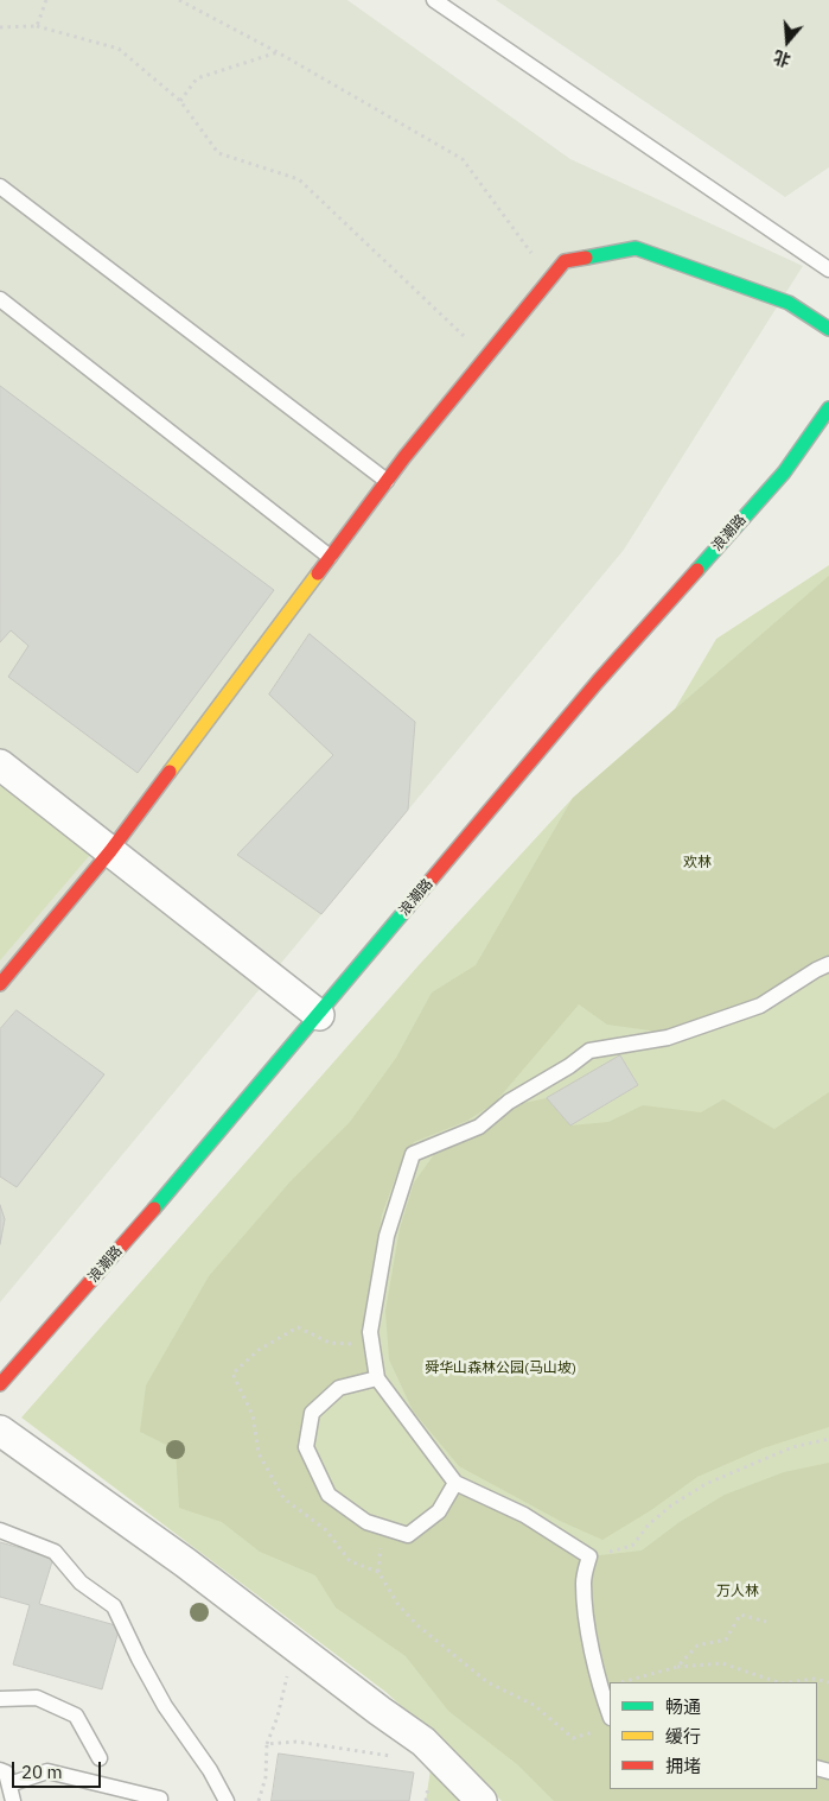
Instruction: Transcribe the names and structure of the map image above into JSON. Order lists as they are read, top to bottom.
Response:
{
  "streets": {
    "main road": ["浪潮路"]
  },
  "parks": ["欢林", "舜华山森林公园(马山坡)", "万人林"],
  "legend": ["畅通", "缓行", "拥堵"],
  "scale_bar": "20 m",
  "north": "bottom"
}
